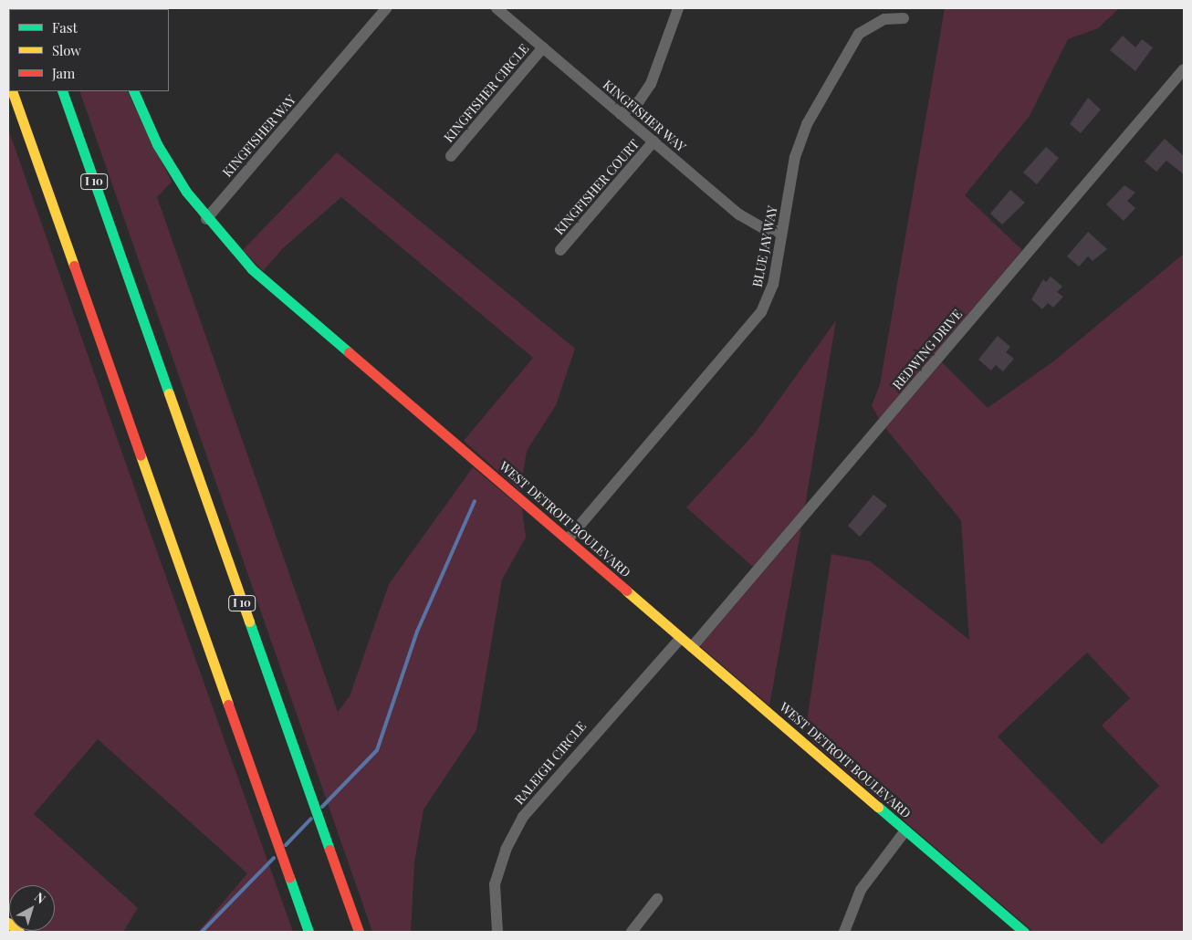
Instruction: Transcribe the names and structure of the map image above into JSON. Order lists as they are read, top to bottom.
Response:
{
  "streets": {
    "main road": ["I 10", "WEST DETROIT BOULEVARD"],
    "street": [
      "KINGFISHER CIRCLE",
      "KINGFISHER WAY",
      "KINGFISHER COURT",
      "BLUE JAY WAY",
      "REDWING DRIVE",
      "RALEIGH CIRCLE"
    ]
  },
  "crossings": [
    ["KINGFISHER CIRCLE", "KINGFISHER WAY"],
    ["KINGFISHER WAY", "KINGFISHER COURT"],
    ["KINGFISHER WAY", "BLUE JAY WAY"],
    ["KINGFISHER WAY", "WEST DETROIT BOULEVARD"],
    ["BLUE JAY WAY", "WEST DETROIT BOULEVARD"],
    ["REDWING DRIVE", "WEST DETROIT BOULEVARD"],
    ["WEST DETROIT BOULEVARD", "RALEIGH CIRCLE"]
  ],
  "legend": ["Fast", "Slow", "Jam"],
  "north": "top right"
}
